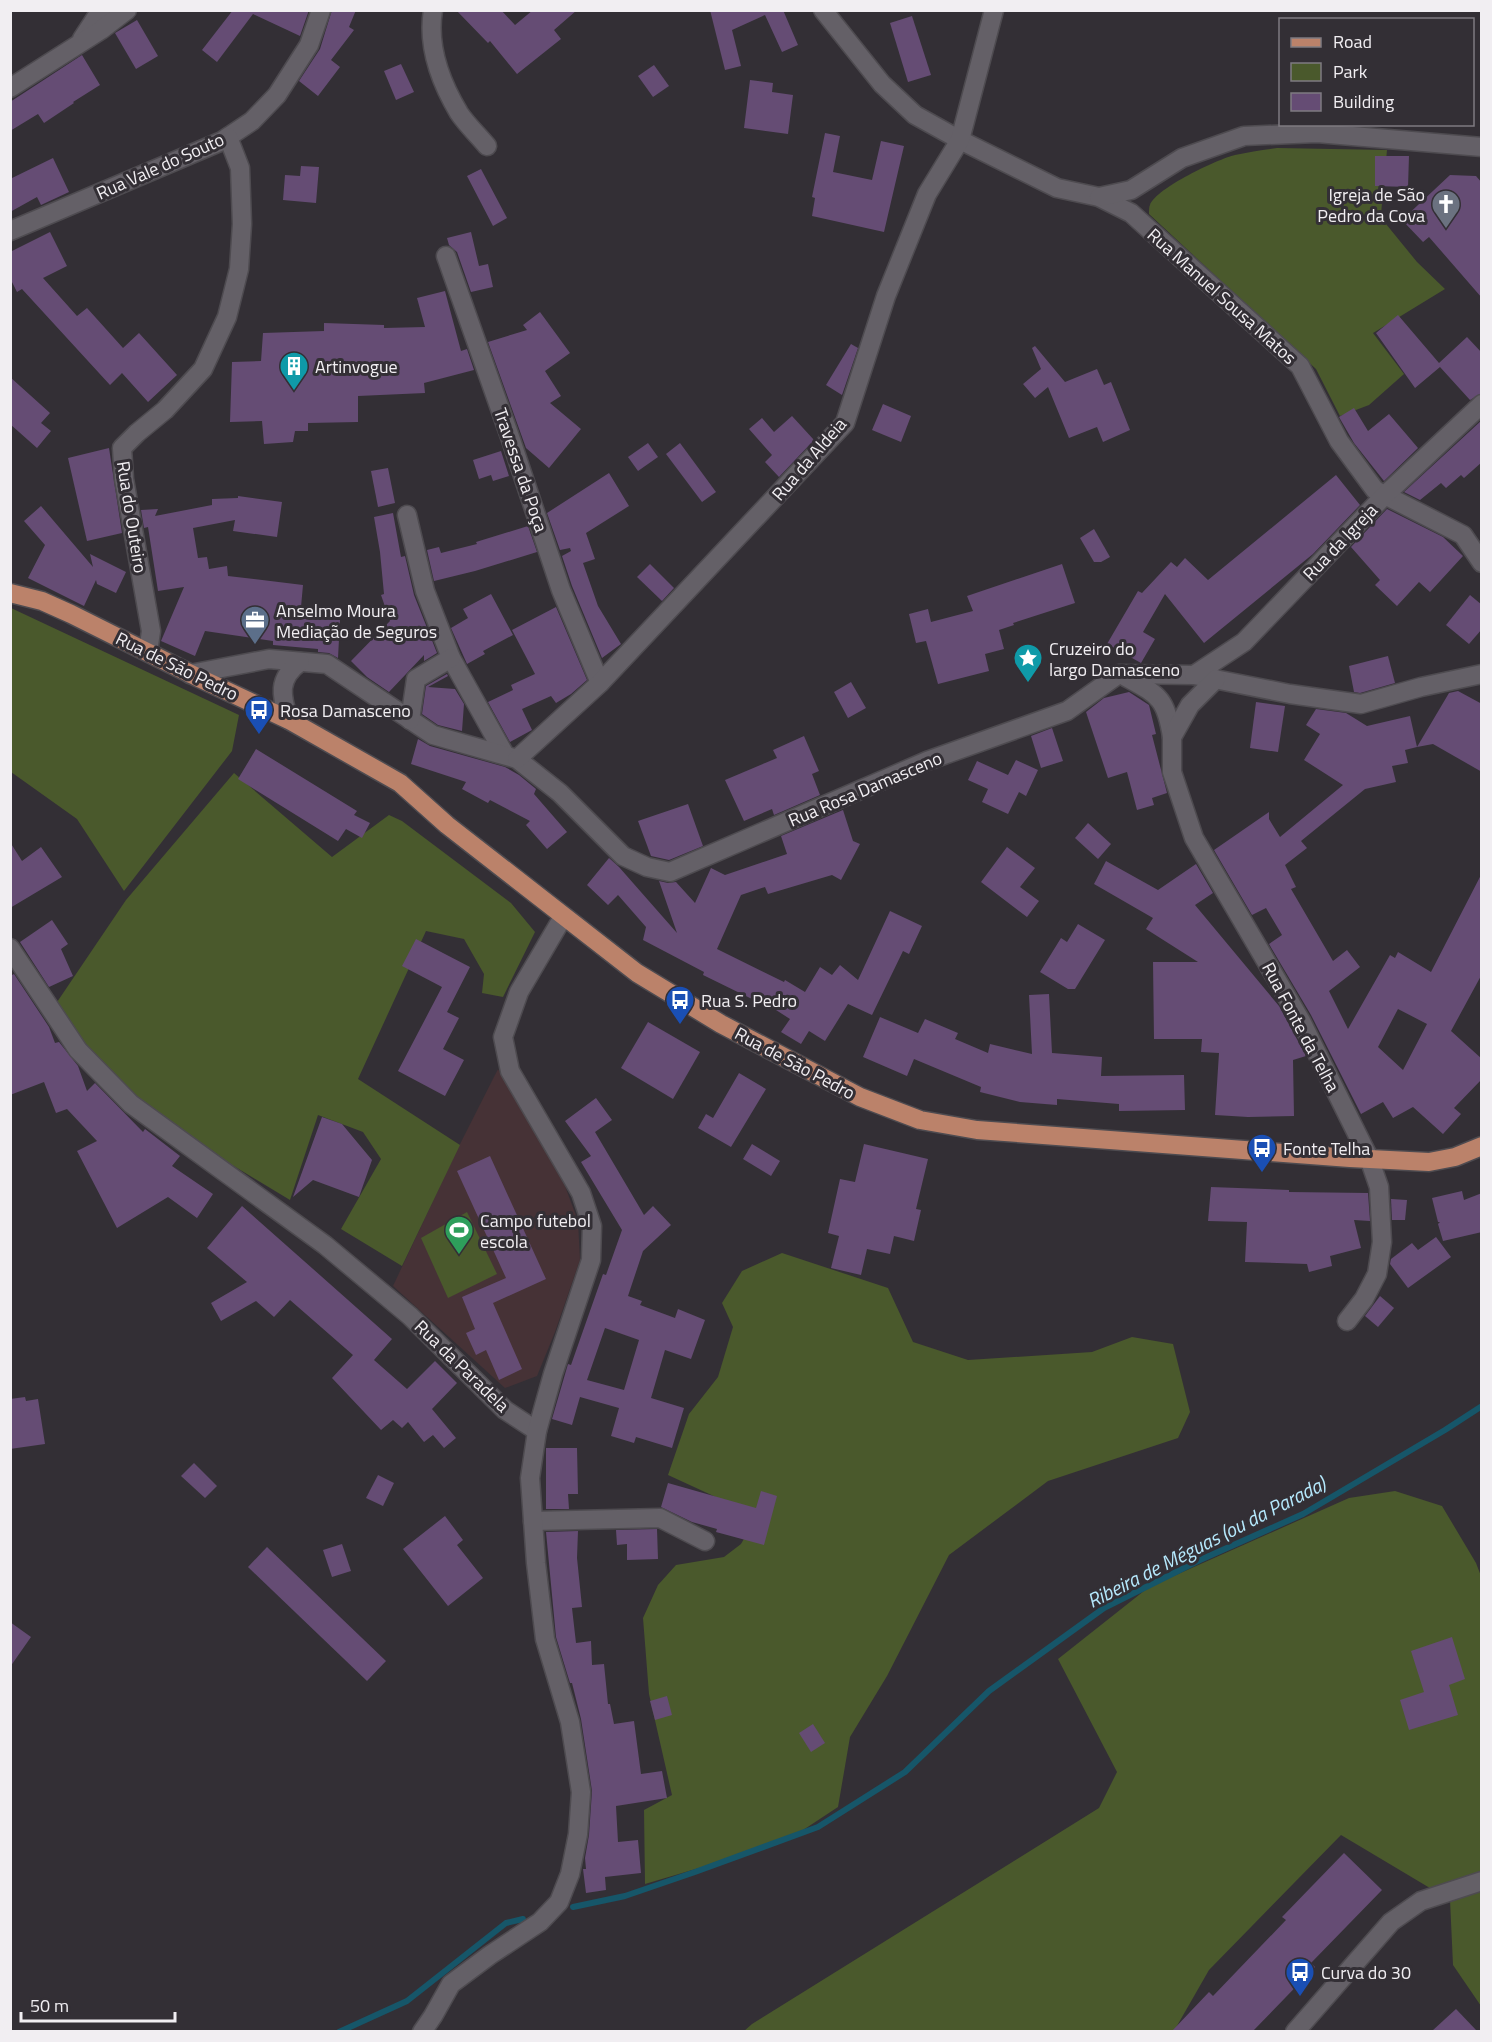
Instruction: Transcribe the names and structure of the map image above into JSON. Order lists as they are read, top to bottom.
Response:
{
  "streets": {
    "main road": ["Rua de São Pedro"],
    "street": [
      "Rua Vale do Souto",
      "Rua Manuel Sousa Matos",
      "Rua da Aldeia",
      "Travessa da Poça",
      "Rua do Outeiro",
      "Rua da Igreja",
      "Rua Rosa Damasceno",
      "Rua Fonte da Telha",
      "Rua da Paradela"
    ]
  },
  "crossings": [
    ["Rua Vale do Souto", "Rua do Outeiro"],
    ["Rua Manuel Sousa Matos", "Rua da Aldeia"],
    ["Rua Manuel Sousa Matos", "Rua da Igreja"],
    ["Rua da Aldeia", "Travessa da Poça"],
    ["Rua da Aldeia", "Rua Rosa Damasceno"],
    ["Rua do Outeiro", "Rua de São Pedro"],
    ["Rua de São Pedro", "Rua Rosa Damasceno"],
    ["Rua de São Pedro", "Rua Fonte da Telha"],
    ["Rua Rosa Damasceno", "Rua Fonte da Telha"]
  ],
  "water": ["Ribeira de Méguas (ou da Parada)"],
  "places": {
    "church": ["Igreja de São Pedro da Cova"],
    "building": ["Artinvogue"],
    "office": ["Anselmo Moura Mediação de Seguros"],
    "place": ["Cruzeiro do largo Damasceno"],
    "bus stop": [
      "Rosa Damasceno",
      "Rua S. Pedro",
      "Fonte Telha",
      "Curva do 30"
    ],
    "sports": ["Campo futebol escola"]
  },
  "legend": ["Road", "Park", "Building"],
  "scale_bar": "50 m"
}
